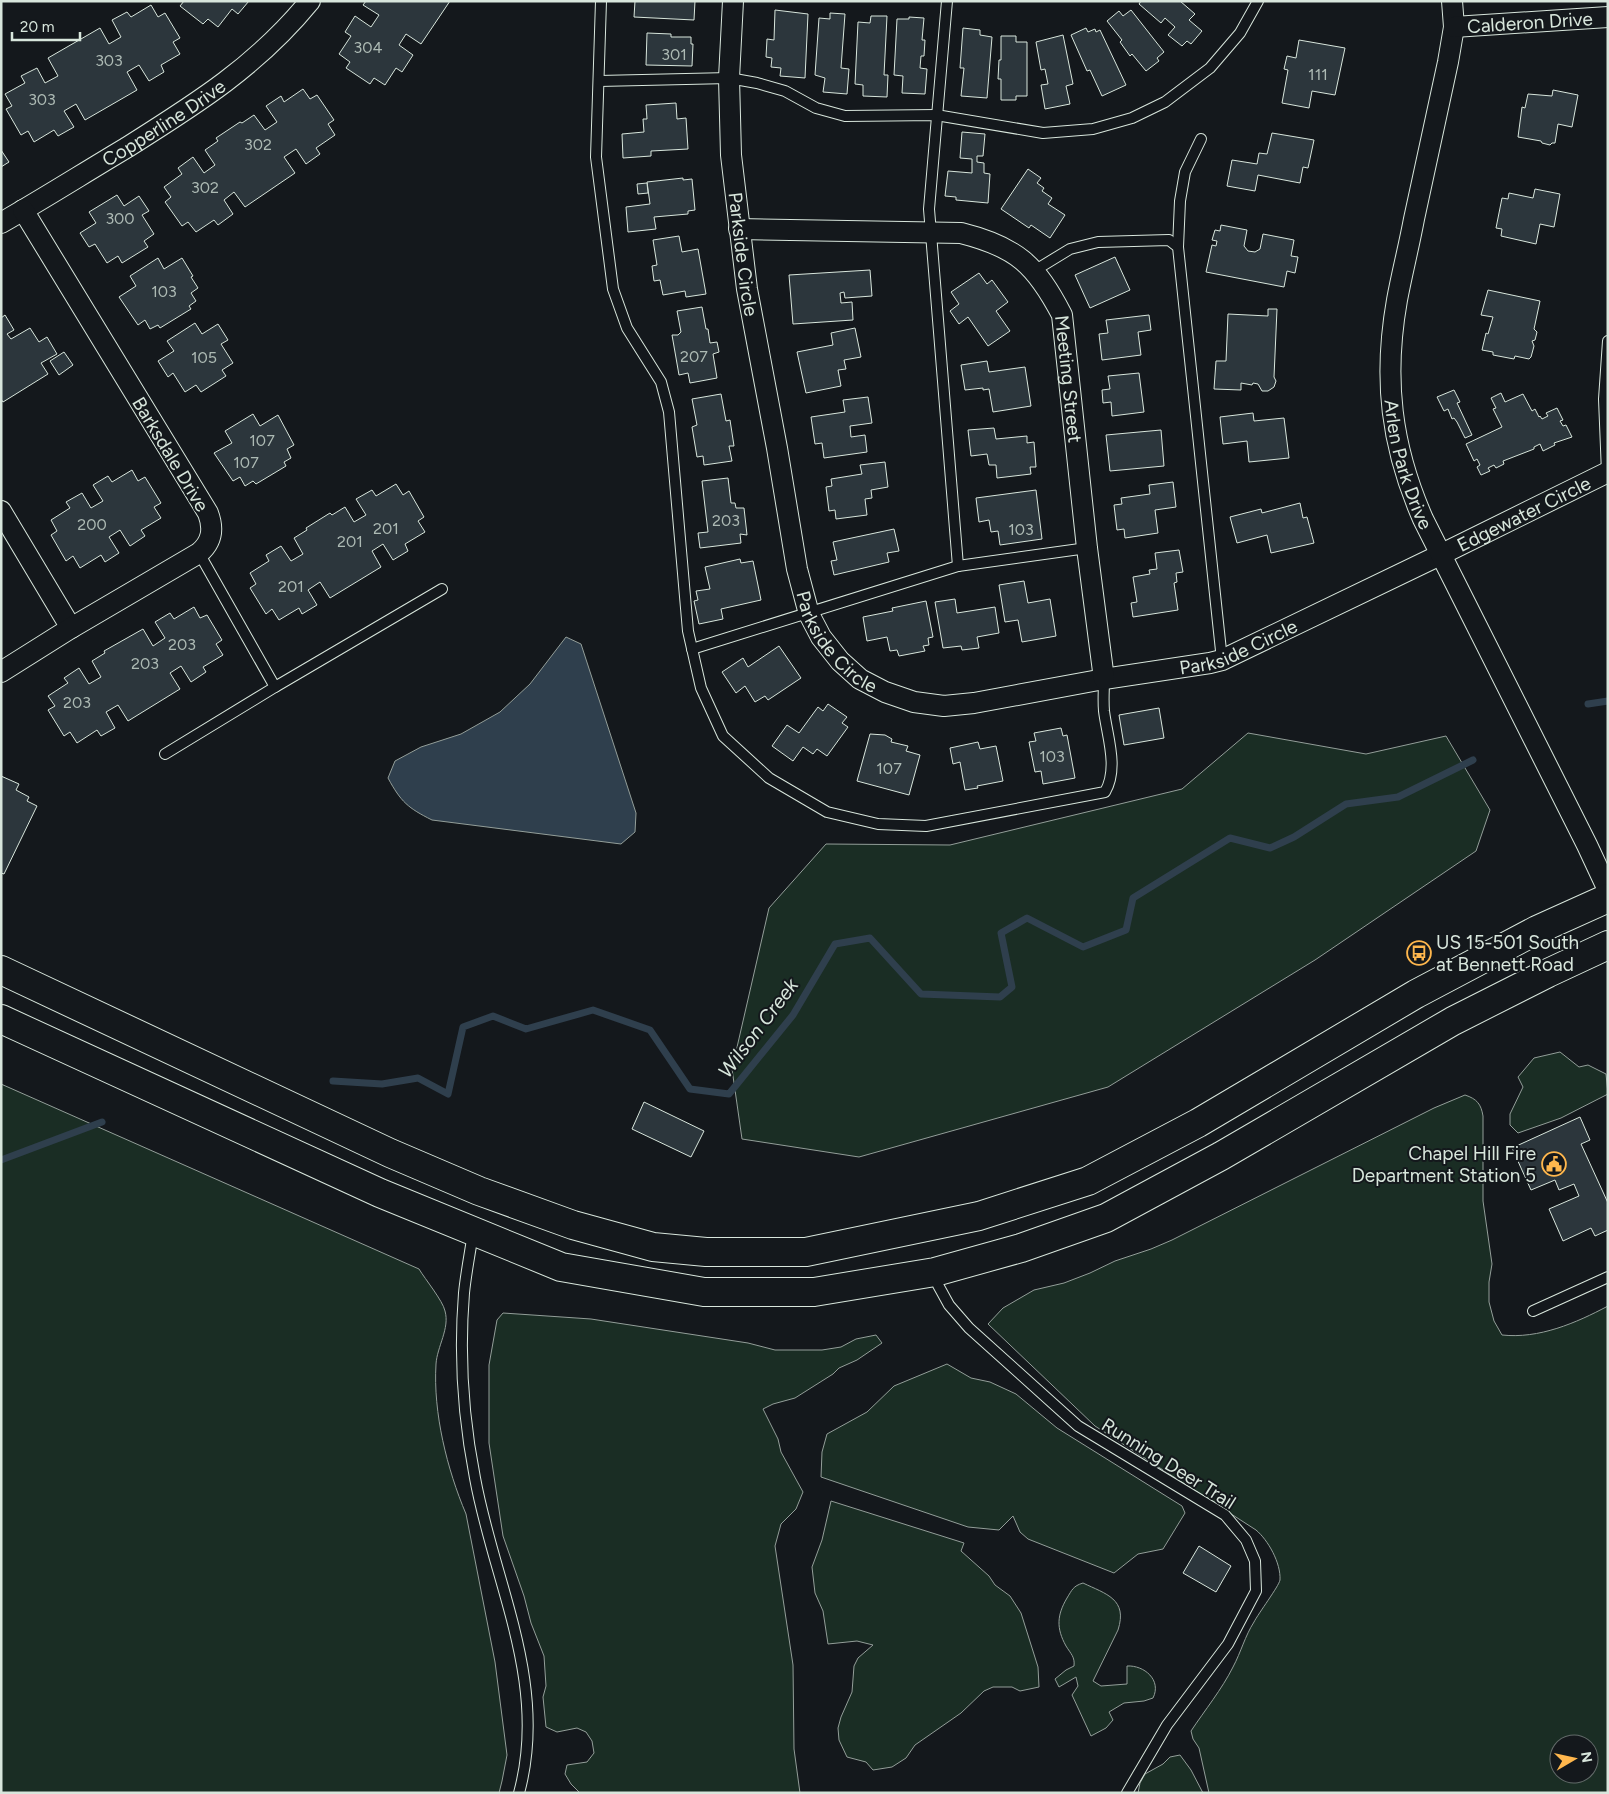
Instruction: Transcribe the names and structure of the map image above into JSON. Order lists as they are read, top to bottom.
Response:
{
  "streets": {
    "street": [
      "Calderon Drive",
      "Copperline Drive",
      "Parkside Circle",
      "Meeting Street",
      "Barksdale Drive",
      "Arlen Park Drive",
      "Edgewater Circle"
    ],
    "lane": ["Running Deer Trail"]
  },
  "crossings": [
    ["Calderon Drive", "Arlen Park Drive"],
    ["Copperline Drive", "Barksdale Drive"],
    ["Parkside Circle", "Meeting Street"],
    ["Parkside Circle", "Arlen Park Drive"],
    ["Parkside Circle", "Edgewater Circle"],
    ["Arlen Park Drive", "Edgewater Circle"]
  ],
  "water": ["Wilson Creek"],
  "places": {
    "bus stop": ["US 15-501 South at Bennett Road"],
    "public building": ["Chapel Hill Fire Department Station 5"]
  },
  "house_numbers": [
    "304",
    "301",
    "303",
    "111",
    "303",
    "302",
    "302",
    "300",
    "103",
    "207",
    "105",
    "107",
    "107",
    "203",
    "200",
    "201",
    "103",
    "201",
    "201",
    "203",
    "203",
    "203",
    "103",
    "107"
  ],
  "scale_bar": "20 m",
  "north": "right"
}
